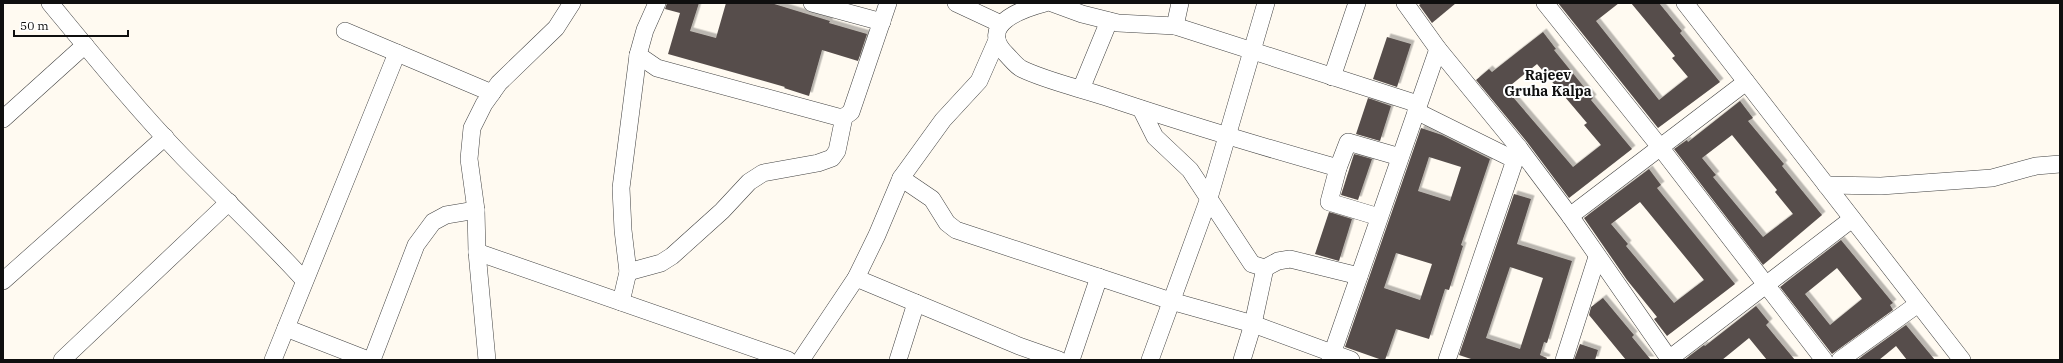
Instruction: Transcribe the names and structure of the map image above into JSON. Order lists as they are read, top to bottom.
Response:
{
  "districts": ["Rajeev Gruha Kalpa"],
  "scale_bar": "50 m"
}
